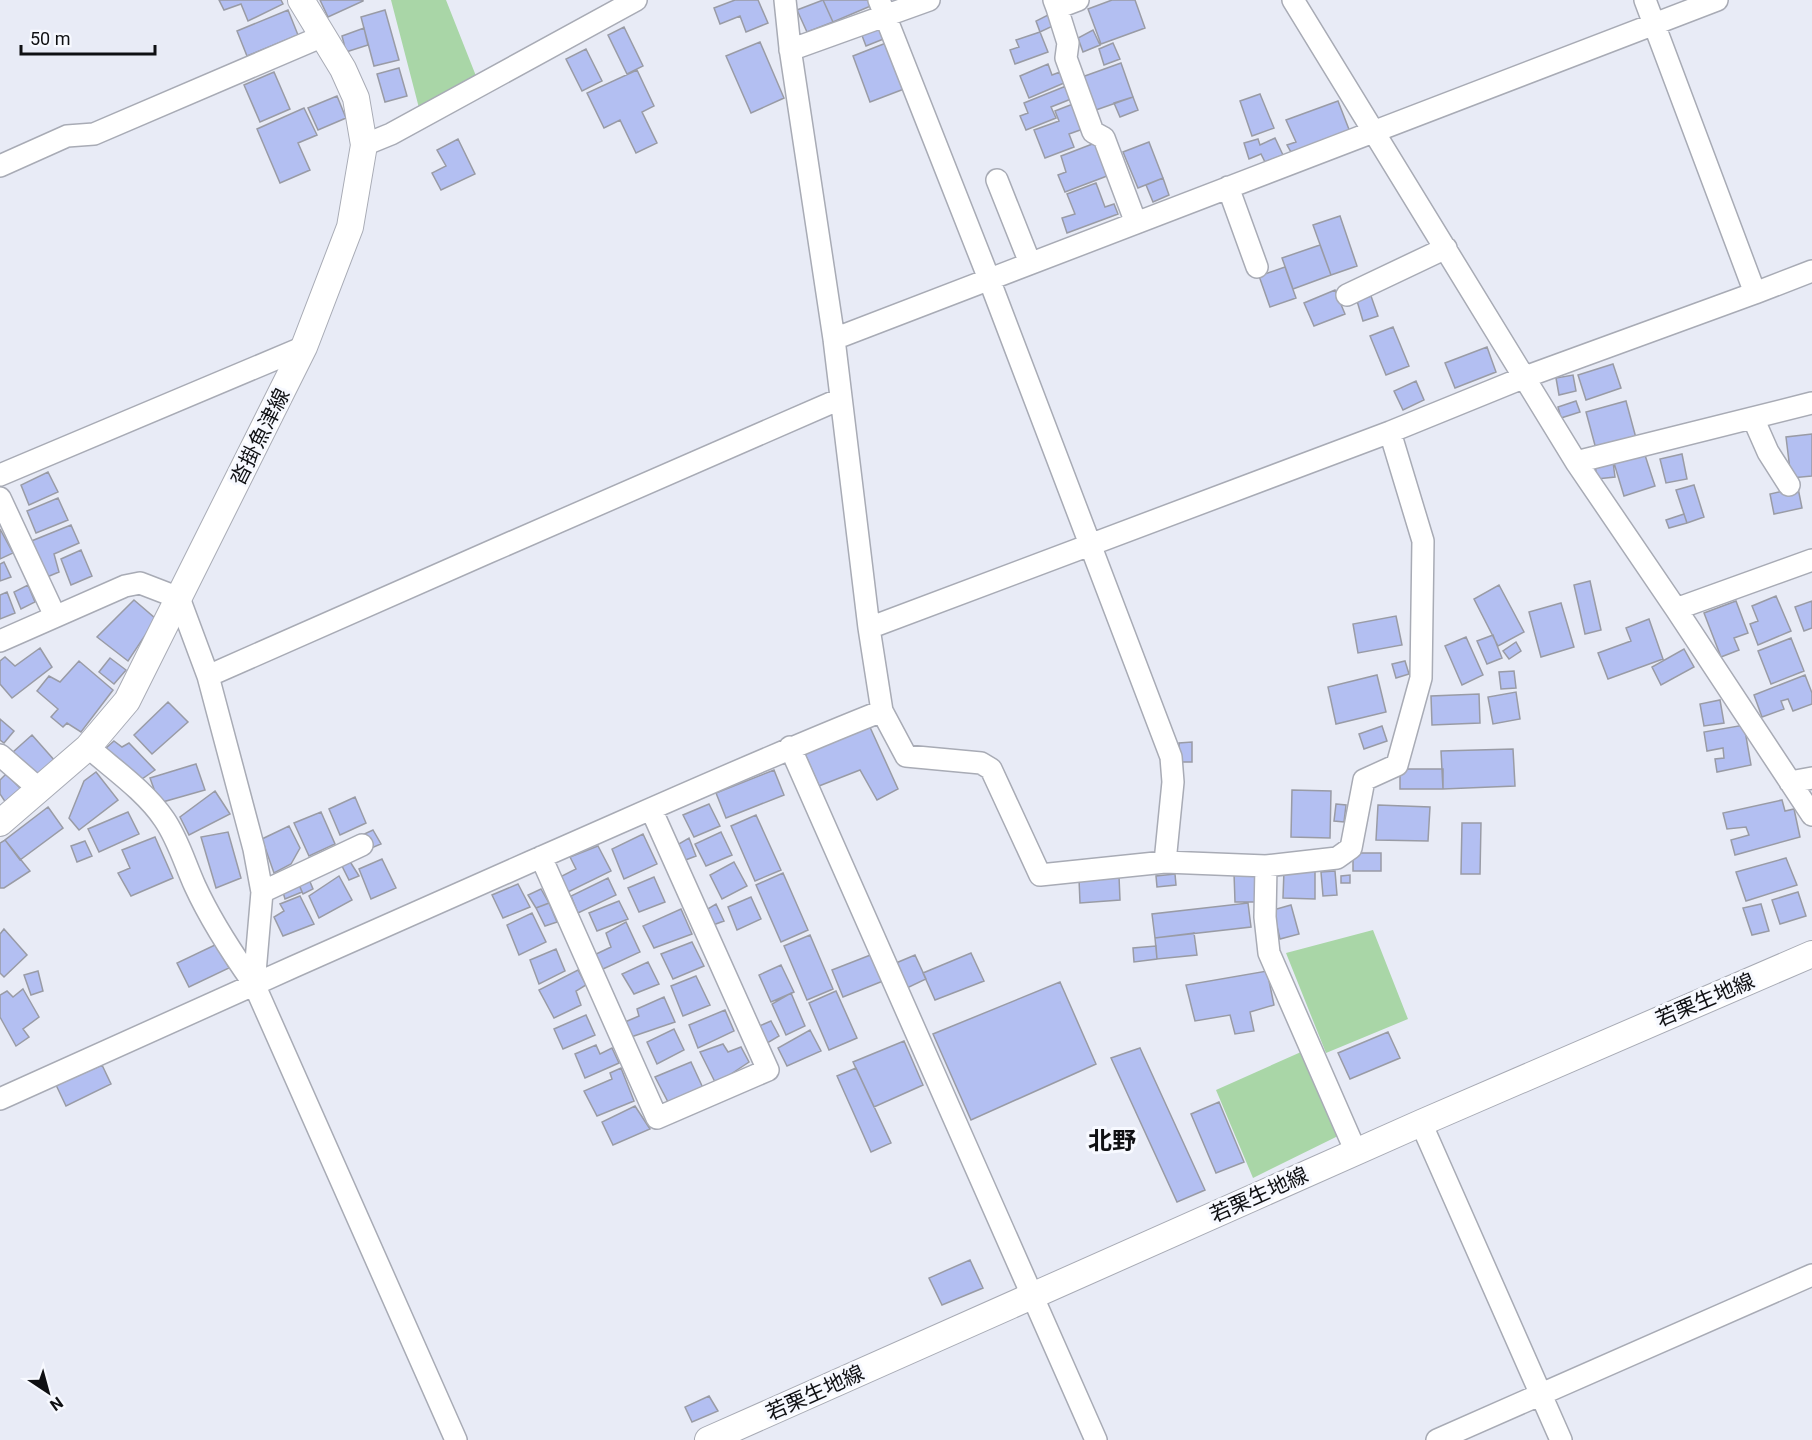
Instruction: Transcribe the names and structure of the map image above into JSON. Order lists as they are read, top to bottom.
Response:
{
  "streets": {
    "main road": ["沓掛魚津線", "若栗生地線"]
  },
  "districts": ["北野"],
  "scale_bar": "50 m",
  "north": "bottom right"
}
